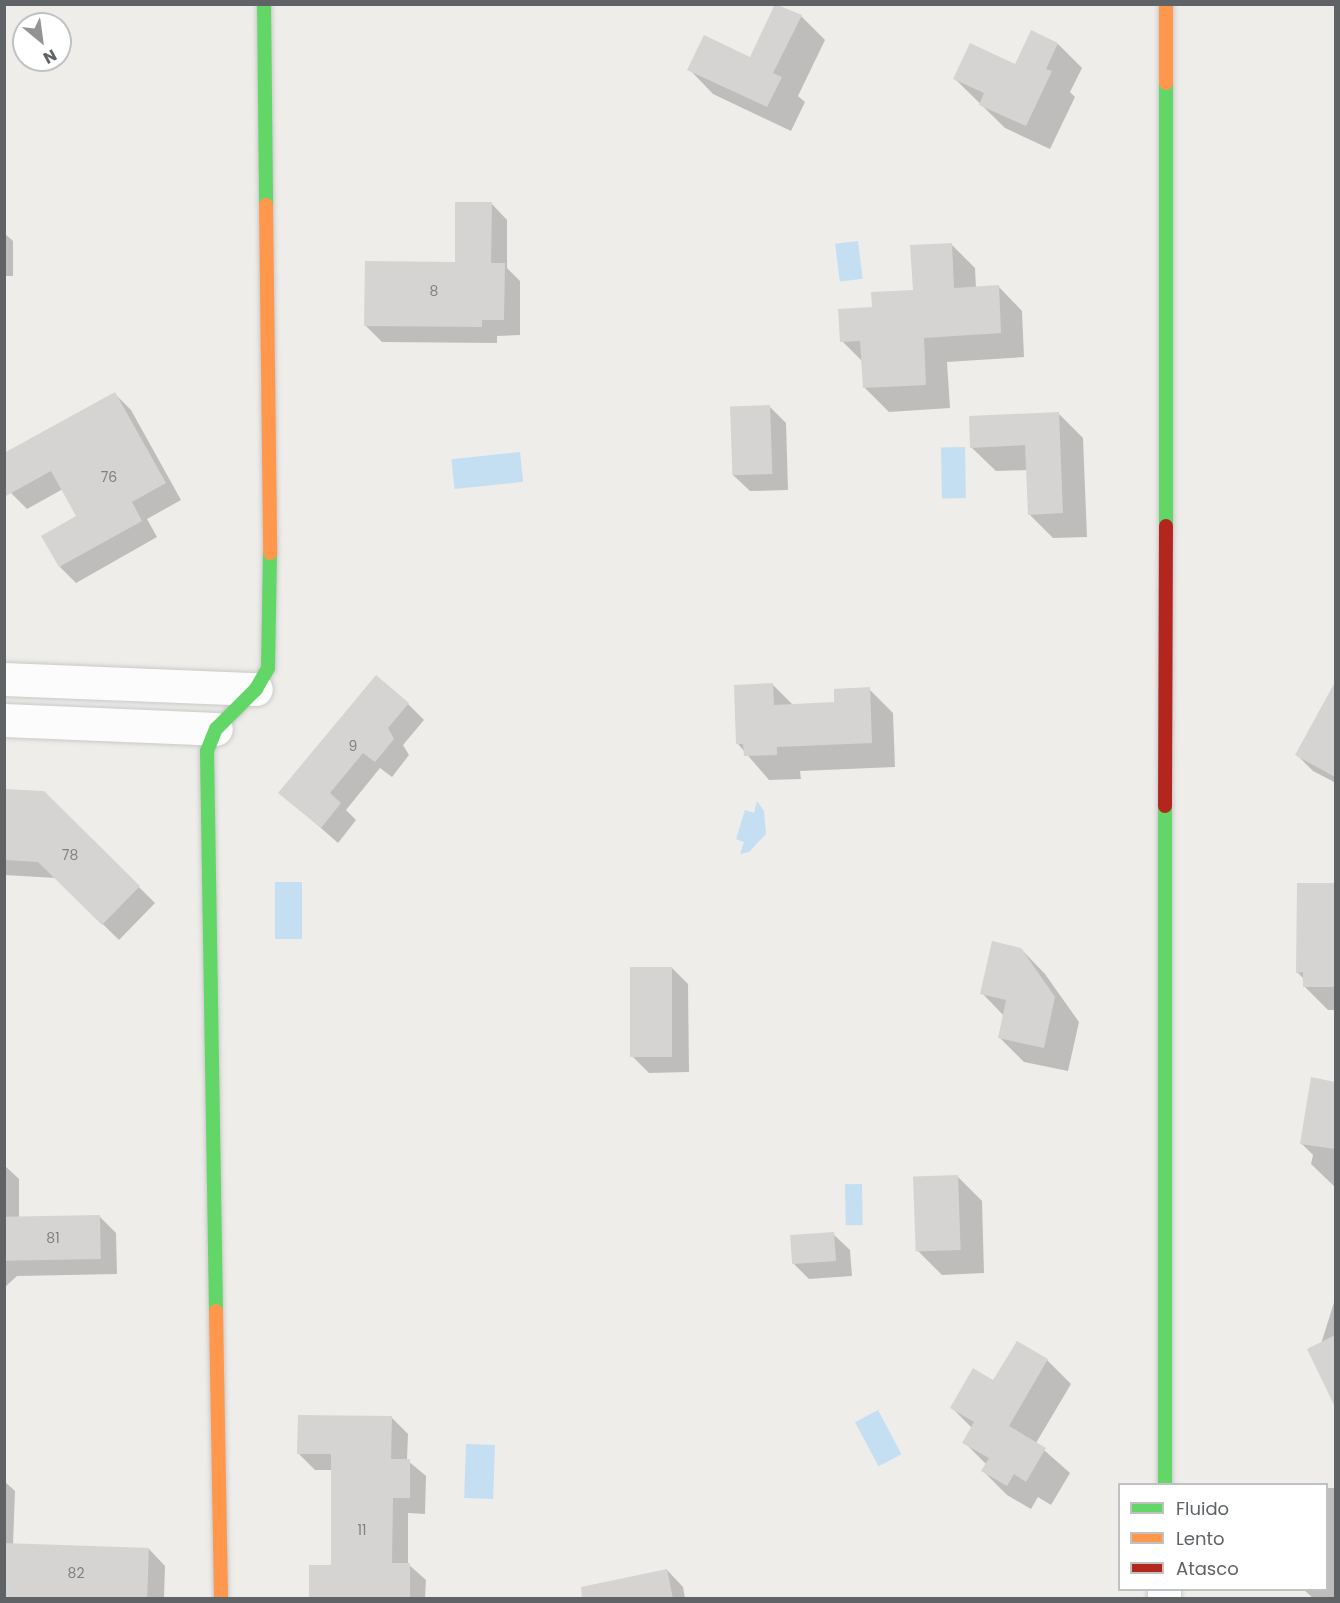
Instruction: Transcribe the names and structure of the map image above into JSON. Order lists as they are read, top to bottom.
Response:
{
  "house_numbers": [
    "8",
    "76",
    "9",
    "78",
    "81",
    "11",
    "82"
  ],
  "legend": ["Fluido", "Lento", "Atasco"],
  "north": "bottom right"
}
